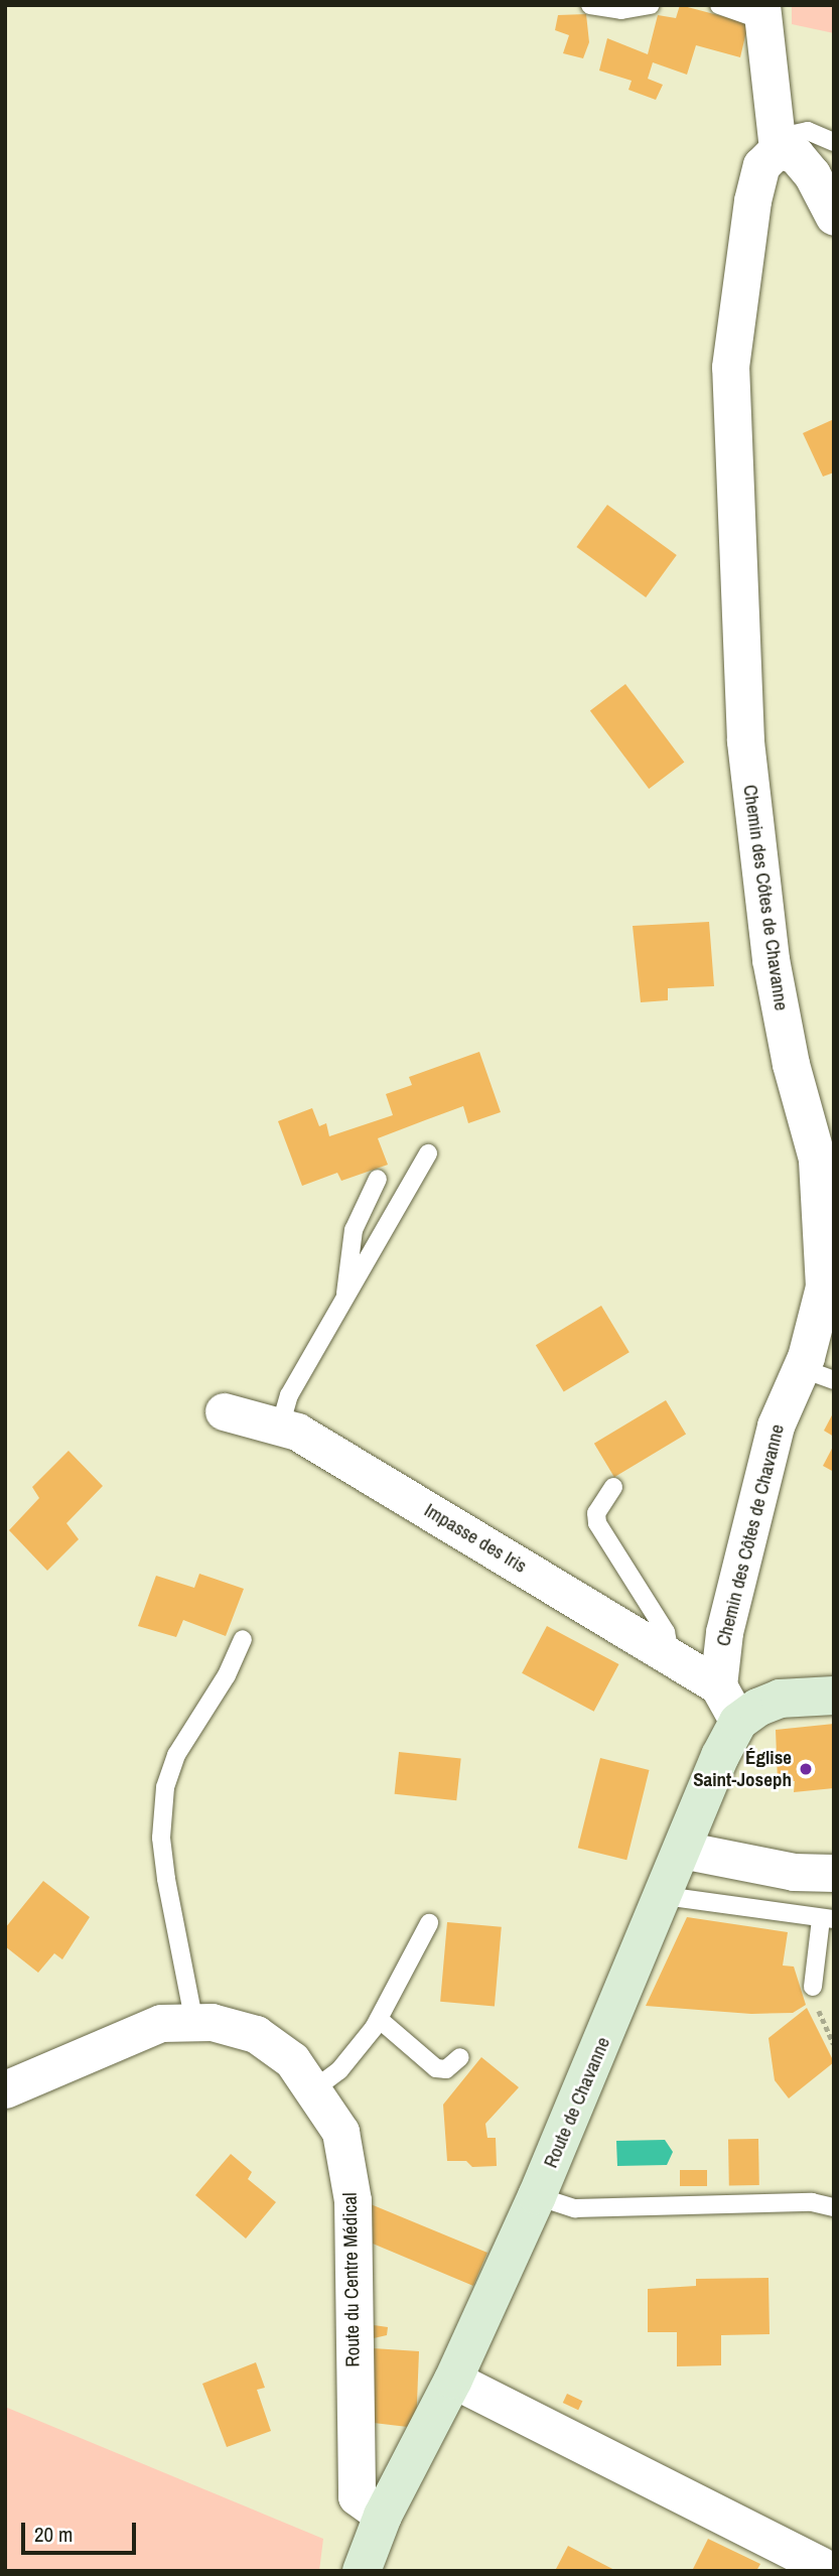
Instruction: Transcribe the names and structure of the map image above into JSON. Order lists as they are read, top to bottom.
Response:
{
  "streets": {
    "main road": ["Route de Chavanne"],
    "street": ["Chemin des Côtes de Chavanne", "Impasse des Iris", "Route du Centre Médical"]
  },
  "crossings": [
    ["Chemin des Côtes de Chavanne", "Impasse des Iris"],
    ["Route de Chavanne", "Route du Centre Médical"]
  ],
  "places": ["Église Saint-Joseph"],
  "scale_bar": "20 m"
}
